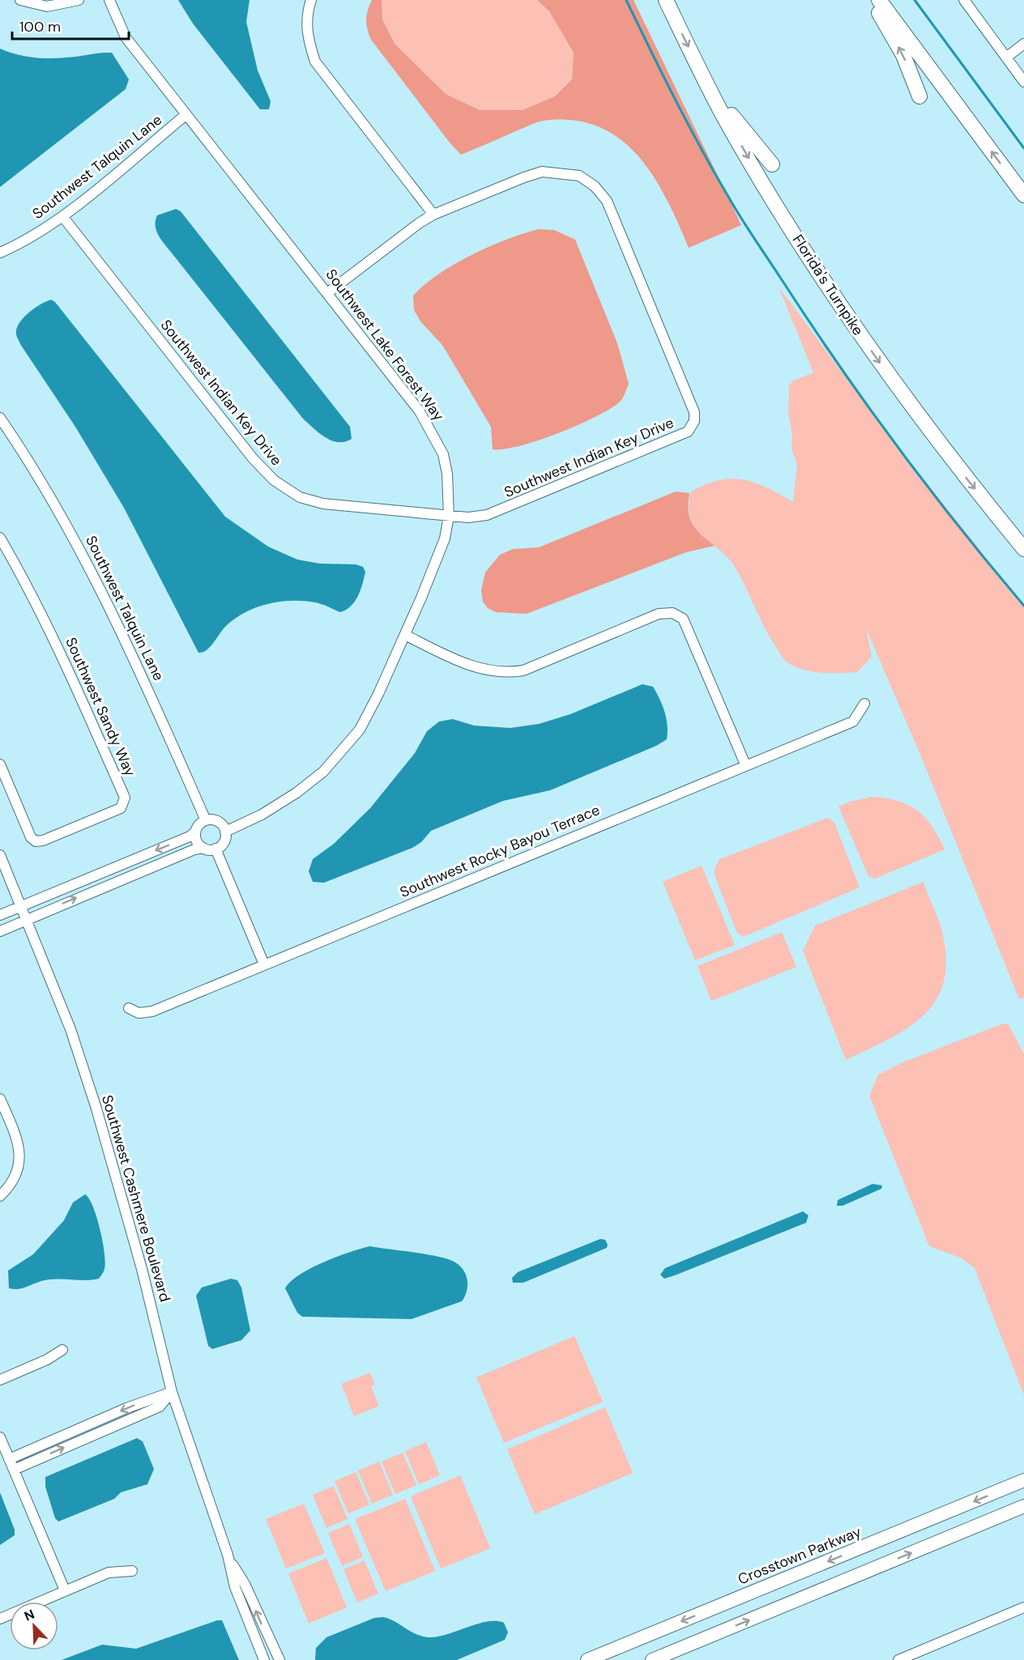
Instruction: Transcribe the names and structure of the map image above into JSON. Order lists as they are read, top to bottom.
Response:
{
  "streets": {
    "highway": ["Florida's Turnpike"],
    "main road": ["Crosstown Parkway"],
    "street": [
      "Southwest Talquin Lane",
      "Southwest Lake Forest Way",
      "Southwest Indian Key Drive",
      "Southwest Sandy Way",
      "Southwest Rocky Bayou Terrace",
      "Southwest Cashmere Boulevard"
    ]
  },
  "crossings": [
    ["Southwest Talquin Lane", "Southwest Lake Forest Way"],
    ["Southwest Talquin Lane", "Southwest Indian Key Drive"],
    ["Southwest Lake Forest Way", "Southwest Indian Key Drive"]
  ],
  "one_way": ["Florida's Turnpike"],
  "scale_bar": "100 m",
  "north": "top left"
}
